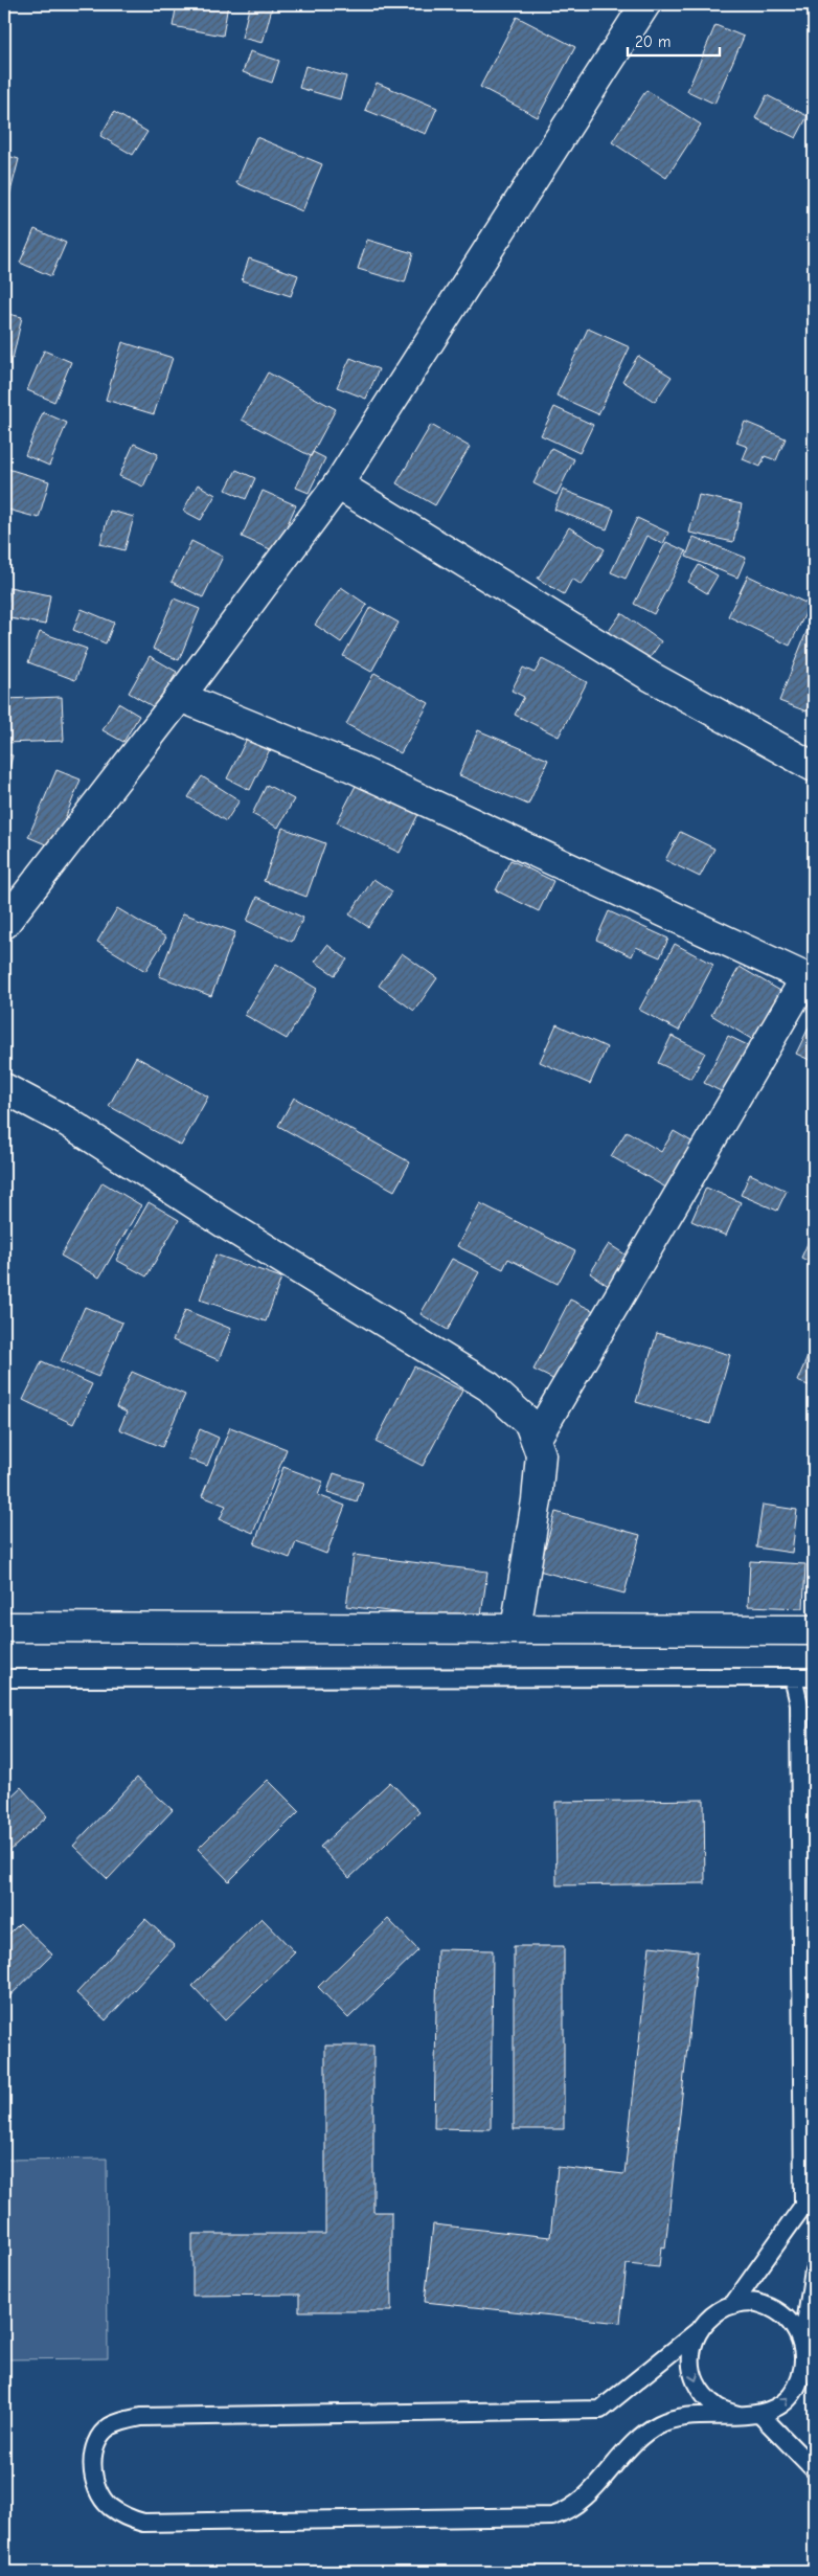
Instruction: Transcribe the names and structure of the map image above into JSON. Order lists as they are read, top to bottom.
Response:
{
  "scale_bar": "20 m"
}
